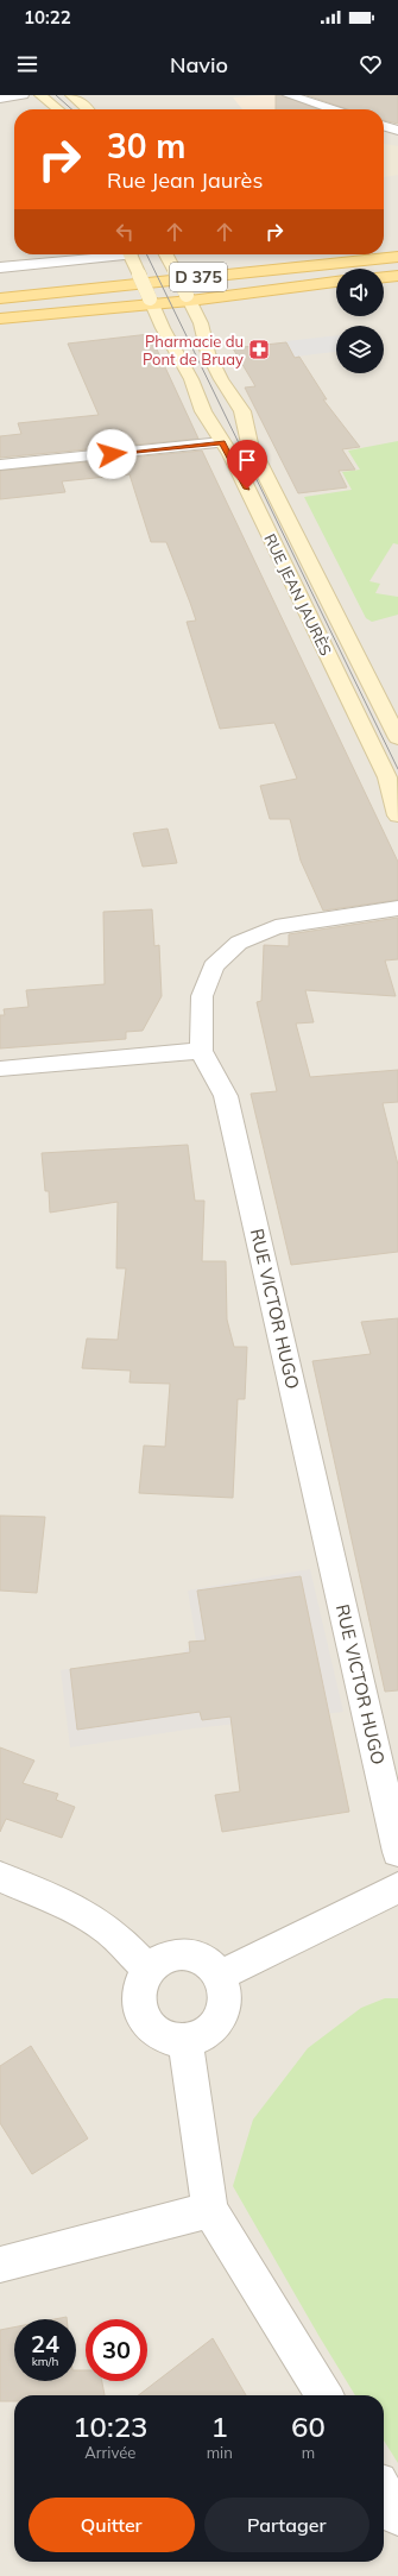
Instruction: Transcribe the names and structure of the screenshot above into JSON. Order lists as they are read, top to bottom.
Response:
{
  "streets": {
    "main road": ["D 375", "RUE JEAN JAURÈS"],
    "street": ["RUE VICTOR HUGO"]
  },
  "places": {
    "pharmacy": ["Pharmacie du Pont de Bruay"]
  },
  "page": {
    "status": "10:22",
    "header": "Navio",
    "turn": ["30 m", "Rue Jean Jaurès"],
    "speed": "24 km/h",
    "limit": "30",
    "eta": [
      "10:23",
      "Arrivée",
      "1",
      "min",
      "60",
      "m"
    ],
    "buttons": ["Quitter", "Partager"]
  }
}
